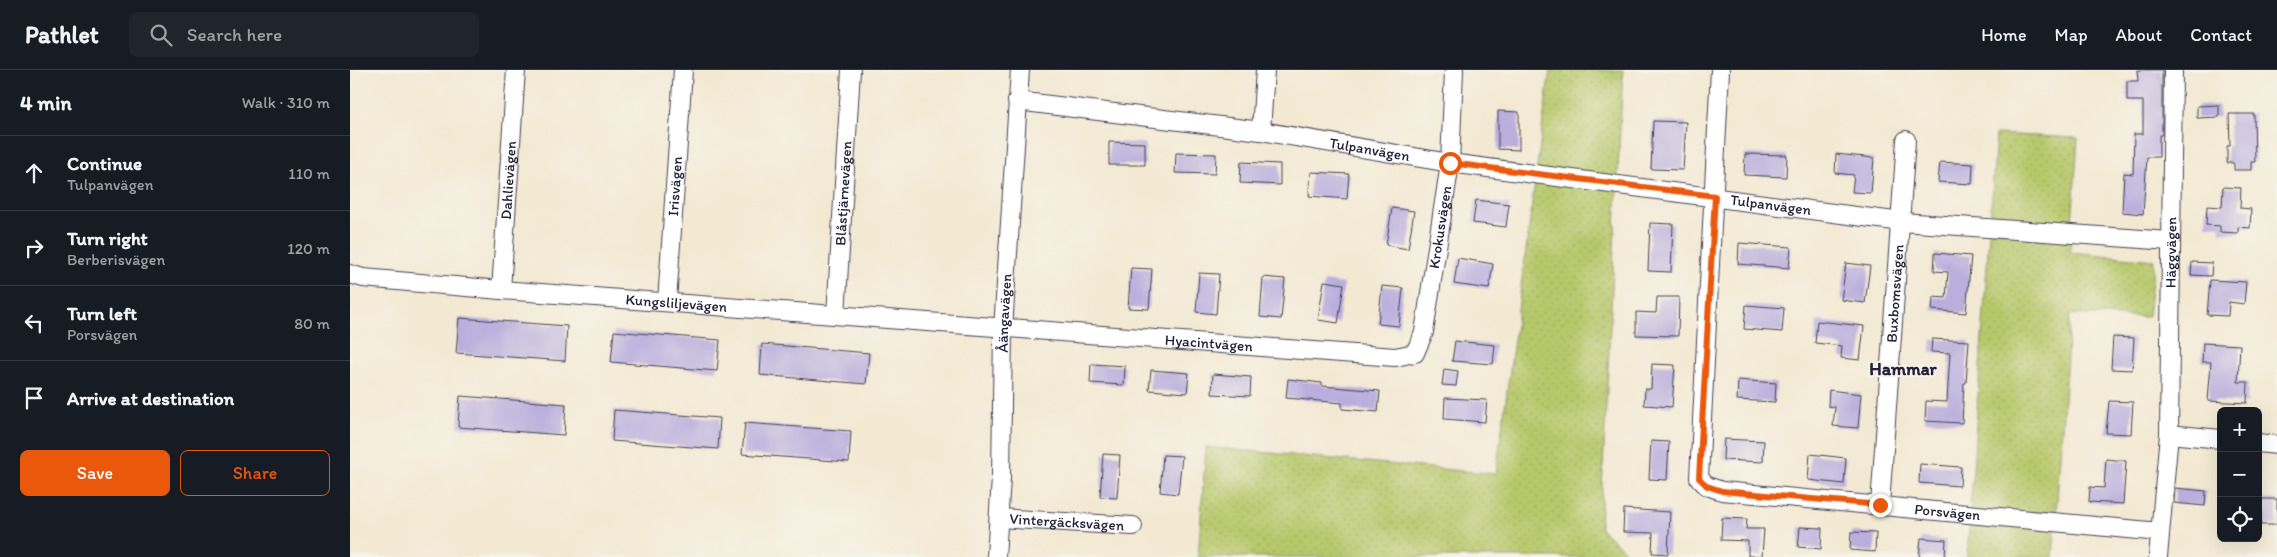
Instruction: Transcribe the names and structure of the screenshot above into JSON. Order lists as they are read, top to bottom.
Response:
{
  "streets": {
    "street": [
      "Tulpanvägen",
      "Dahlievägen",
      "Irisvägen",
      "Blåstjärnevägen",
      "Krokusvägen",
      "Häggvägen",
      "Buxbomsvägen",
      "Kungsliljevägen",
      "Åängavägen",
      "Hyacintvägen",
      "Porsvägen",
      "Vintergäcksvägen"
    ]
  },
  "crossings": [
    ["Tulpanvägen", "Krokusvägen"],
    ["Tulpanvägen", "Häggvägen"],
    ["Tulpanvägen", "Buxbomsvägen"],
    ["Tulpanvägen", "Åängavägen"],
    ["Tulpanvägen", "Porsvägen"],
    ["Dahlievägen", "Kungsliljevägen"],
    ["Irisvägen", "Kungsliljevägen"],
    ["Blåstjärnevägen", "Kungsliljevägen"],
    ["Krokusvägen", "Hyacintvägen"],
    ["Häggvägen", "Porsvägen"],
    ["Buxbomsvägen", "Porsvägen"],
    ["Kungsliljevägen", "Åängavägen"],
    ["Kungsliljevägen", "Hyacintvägen"],
    ["Åängavägen", "Hyacintvägen"],
    ["Åängavägen", "Vintergäcksvägen"]
  ],
  "districts": ["Hammar"],
  "page": {
    "header": "Pathlet",
    "search": "Search here",
    "nav": [
      "Home",
      "Map",
      "About",
      "Contact"
    ],
    "heading": ["4 min", "Walk · 310 m"],
    "list": [
      ["Continue", "Tulpanvägen", "110 m"],
      ["Turn right", "Berberisvägen", "120 m"],
      ["Turn left", "Porsvägen", "80 m"],
      "Arrive at destination"
    ],
    "map_buttons": ["+", "−"],
    "buttons": ["Save", "Share"]
  }
}
